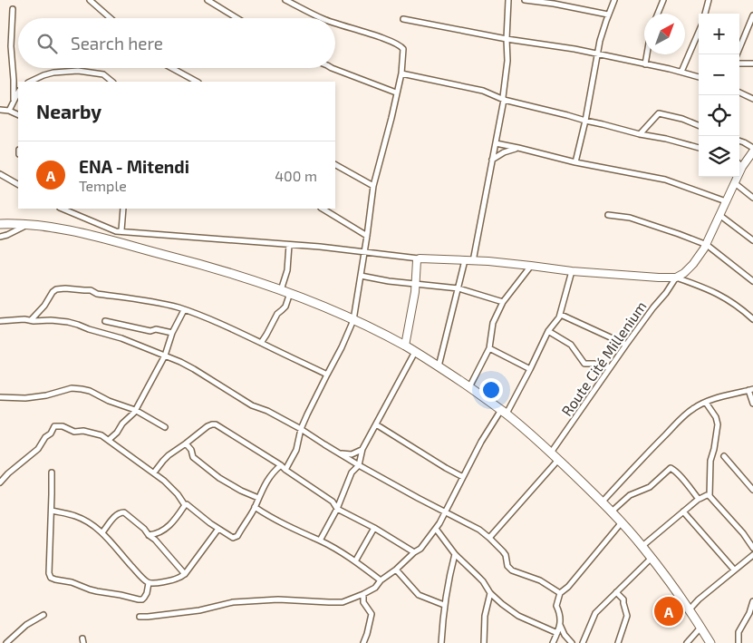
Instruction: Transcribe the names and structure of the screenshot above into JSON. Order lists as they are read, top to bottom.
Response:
{
  "streets": {
    "street": ["Route Cité Millenium"]
  },
  "north": "top right",
  "page": {
    "map_buttons": ["+", "−"],
    "search": "Search here",
    "heading": "Nearby",
    "list": [
      {
        "mark": "A",
        "name": "ENA - Mitendi",
        "note": "Temple",
        "value": "400 m"
      }
    ],
    "pins": "A"
  }
}
